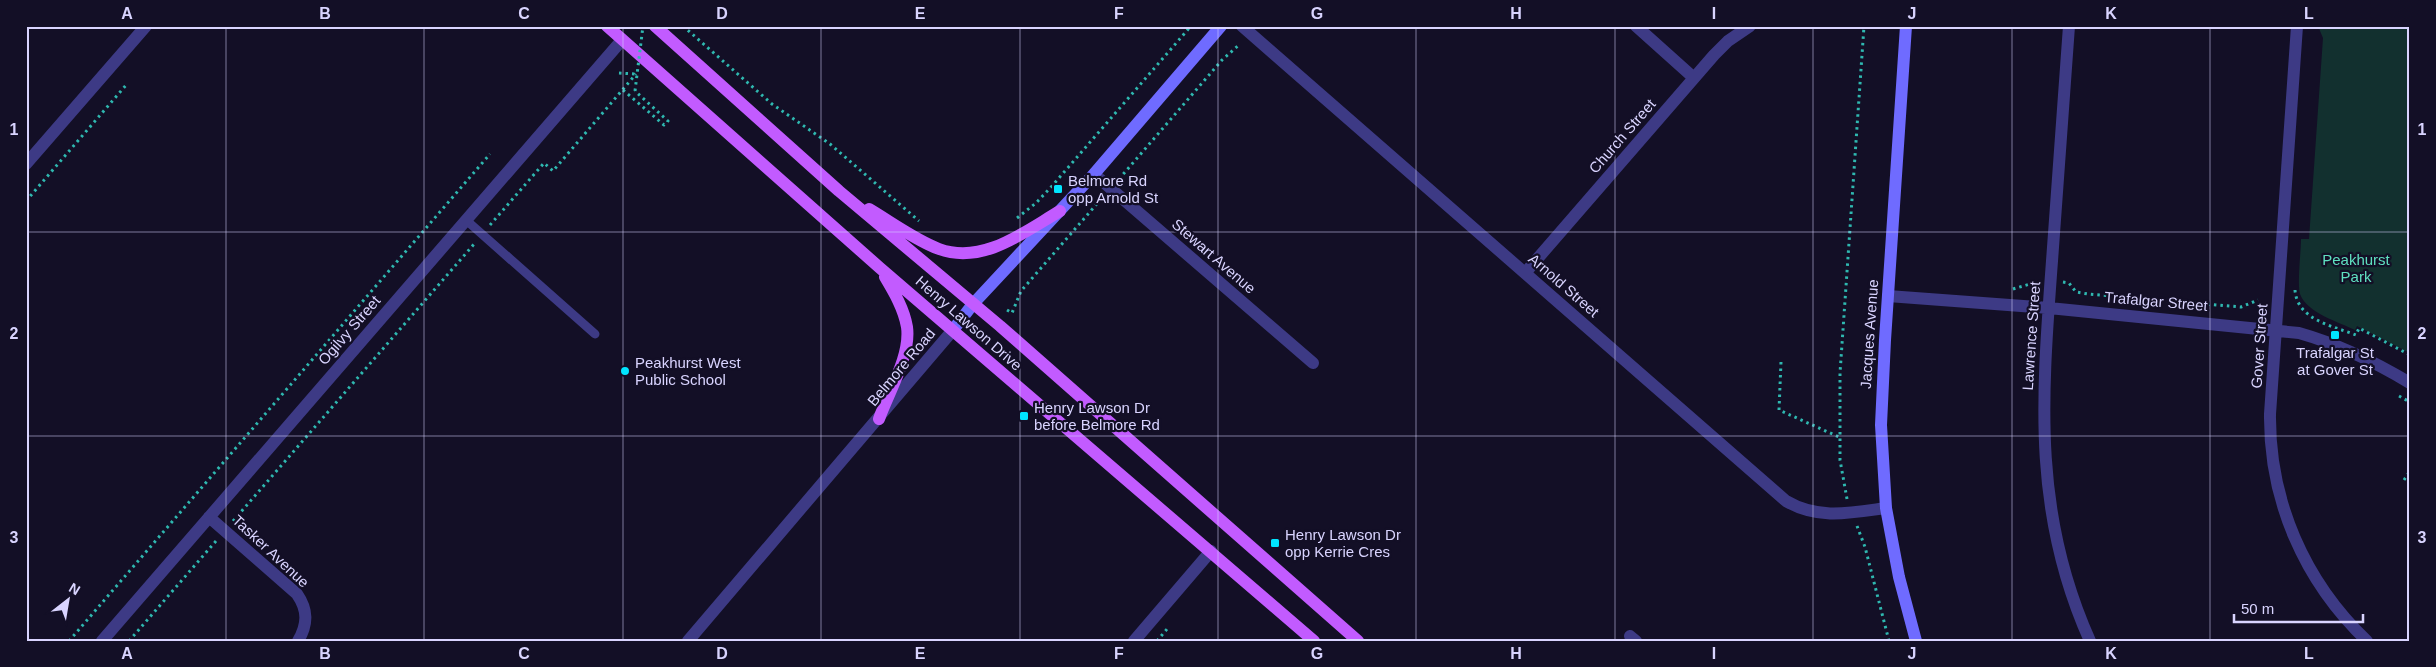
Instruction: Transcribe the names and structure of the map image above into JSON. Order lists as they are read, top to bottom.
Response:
{
  "streets": {
    "main road": ["Henry Lawson Drive", "Jacques Avenue", "Belmore Road"],
    "street": [
      "Church Street",
      "Stewart Avenue",
      "Arnold Street",
      "Trafalgar Street",
      "Ogilvy Street",
      "Lawrence Street",
      "Gover Street",
      "Tasker Avenue"
    ]
  },
  "crossings": [
    ["Church Street", "Arnold Street"],
    ["Stewart Avenue", "Belmore Road"],
    ["Arnold Street", "Jacques Avenue"],
    ["Trafalgar Street", "Jacques Avenue"],
    ["Trafalgar Street", "Lawrence Street"],
    ["Trafalgar Street", "Gover Street"],
    ["Henry Lawson Drive", "Ogilvy Street"],
    ["Henry Lawson Drive", "Belmore Road"],
    ["Ogilvy Street", "Tasker Avenue"]
  ],
  "parks": ["Peakhurst Park"],
  "places": {
    "transit": [
      "Belmore Rd opp Arnold St",
      "Trafalgar St at Gover St",
      "Henry Lawson Dr before Belmore Rd",
      "Henry Lawson Dr opp Kerrie Cres"
    ],
    "other": ["Peakhurst West Public School"]
  },
  "scale_bar": "50 m",
  "north": "top right",
  "grid": {
    "columns": [
      "A",
      "B",
      "C",
      "D",
      "E",
      "F",
      "G",
      "H",
      "I",
      "J",
      "K",
      "L"
    ],
    "rows": ["1", "2", "3"]
  }
}
